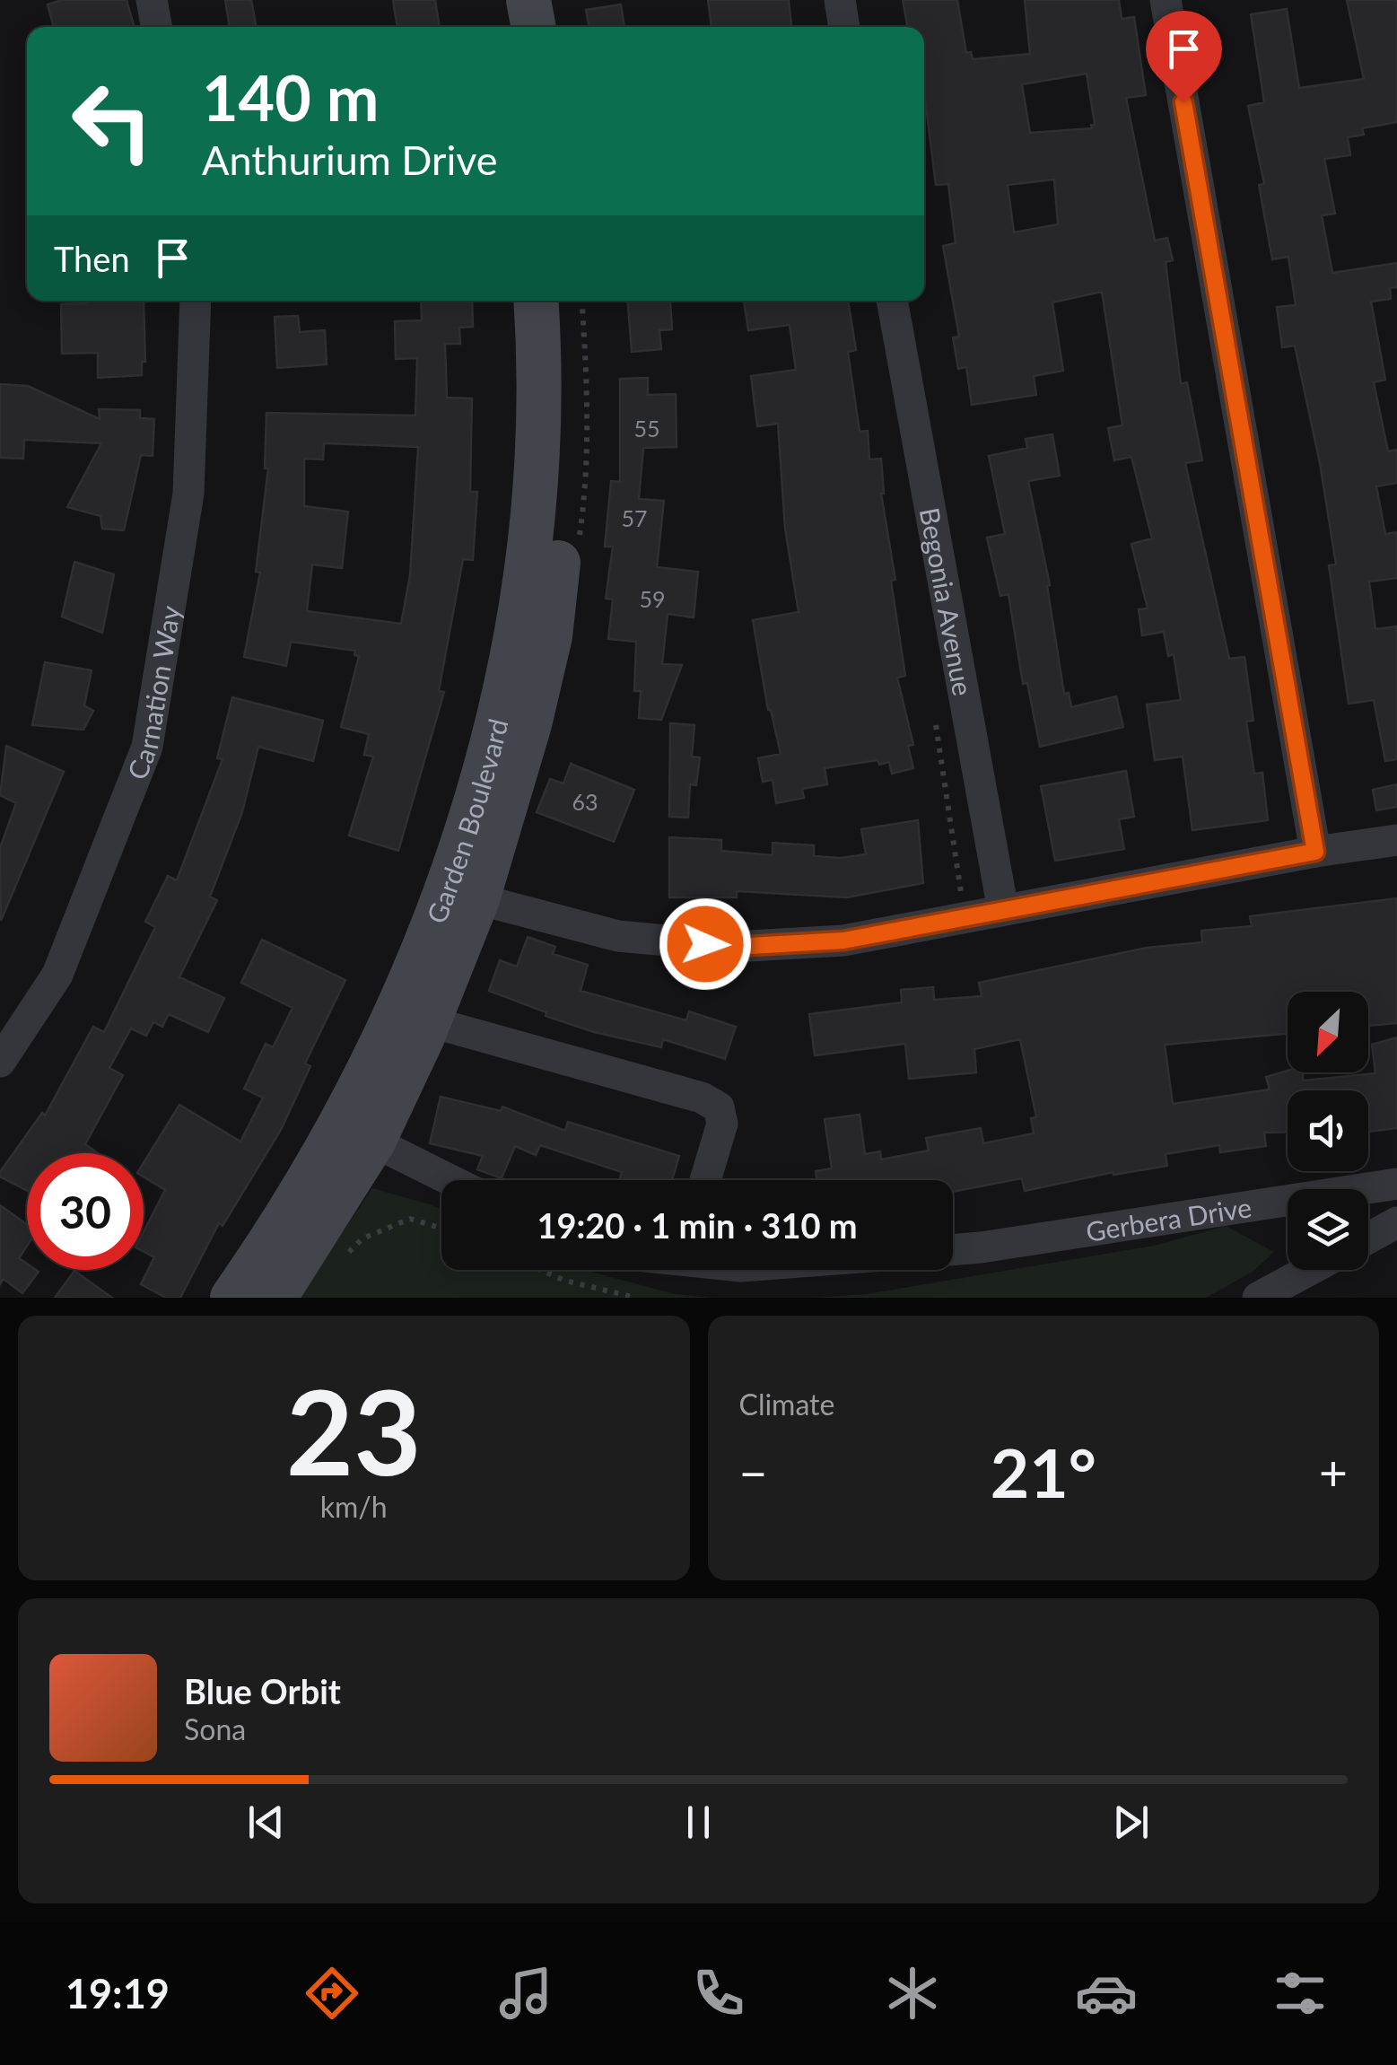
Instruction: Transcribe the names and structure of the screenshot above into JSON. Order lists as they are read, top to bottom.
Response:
{
  "streets": {
    "street": [
      "Begonia Avenue",
      "Carnation Way",
      "Garden Boulevard",
      "Gerbera Drive"
    ]
  },
  "house_numbers": [
    "55",
    "57",
    "59",
    "63"
  ],
  "north": "bottom left",
  "page": {
    "turn": ["140 m", "Anthurium Drive"],
    "then": "Then",
    "limit": "30",
    "trip": "19:20 · 1 min · 310 m",
    "tile": [
      ["23", "km/h"],
      "Climate"
    ],
    "heat": ["−", "21°", "+"],
    "song": ["Blue Orbit", "Sona"],
    "tabs": "19:19"
  }
}
